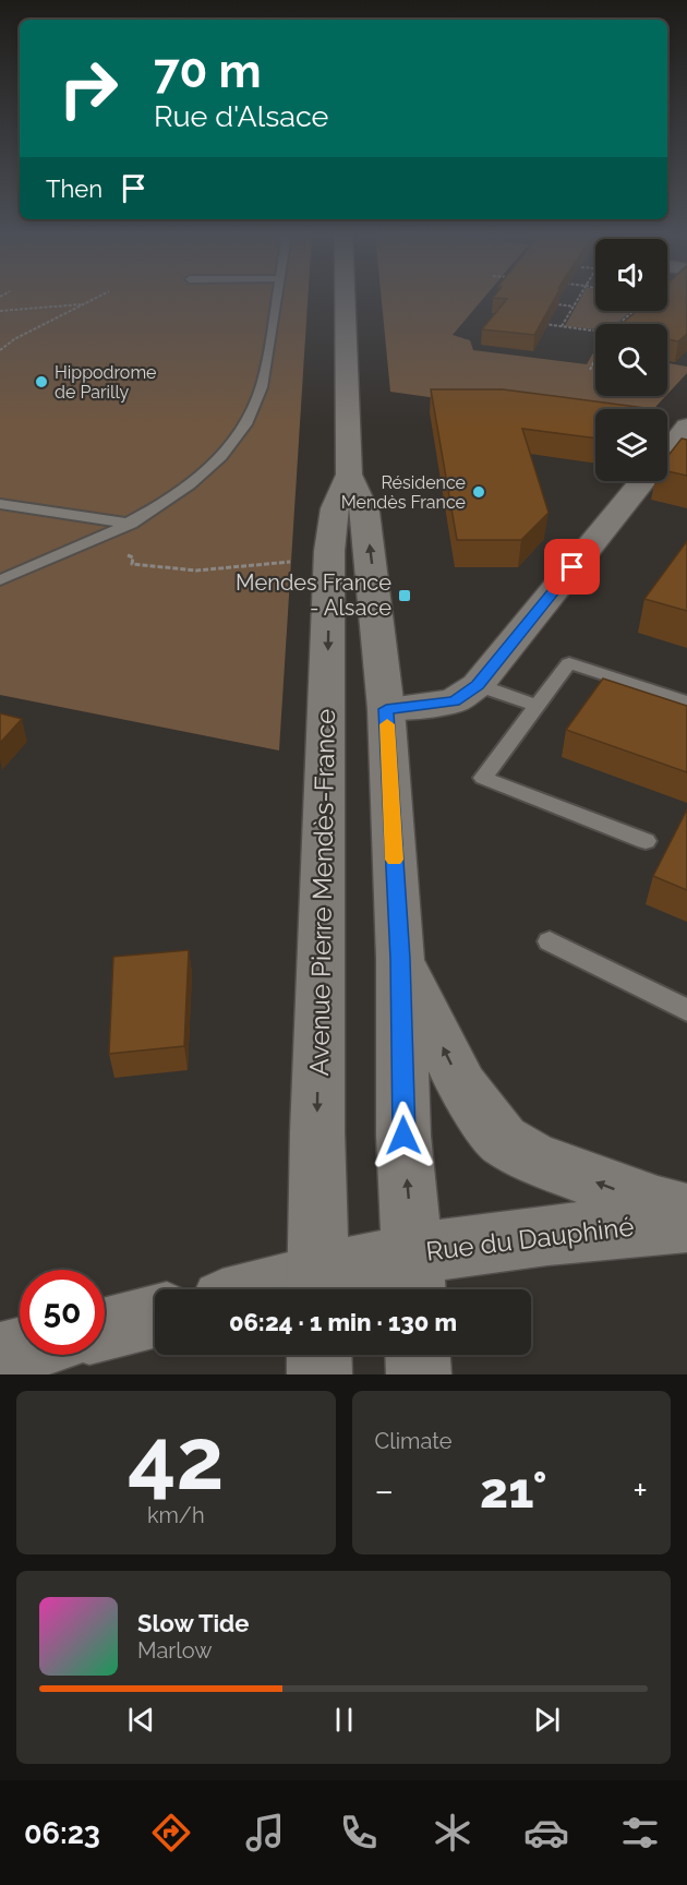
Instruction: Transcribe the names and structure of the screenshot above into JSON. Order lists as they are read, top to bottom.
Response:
{
  "streets": {
    "main road": ["Avenue Pierre Mendès-France", "Rue du Dauphiné"]
  },
  "crossings": [
    ["Avenue Pierre Mendès-France", "Rue du Dauphiné"]
  ],
  "one_way": ["Rue du Dauphiné"],
  "places": {
    "other": ["Hippodrome de Parilly", "Résidence Mendès France"],
    "transit": ["Mendes France - Alsace"]
  },
  "page": {
    "turn": ["70 m", "Rue d'Alsace"],
    "then": "Then",
    "limit": "50",
    "trip": "06:24 · 1 min · 130 m",
    "tile": [
      ["42", "km/h"],
      "Climate"
    ],
    "heat": ["−", "21°", "+"],
    "song": ["Slow Tide", "Marlow"],
    "tabs": "06:23"
  }
}
